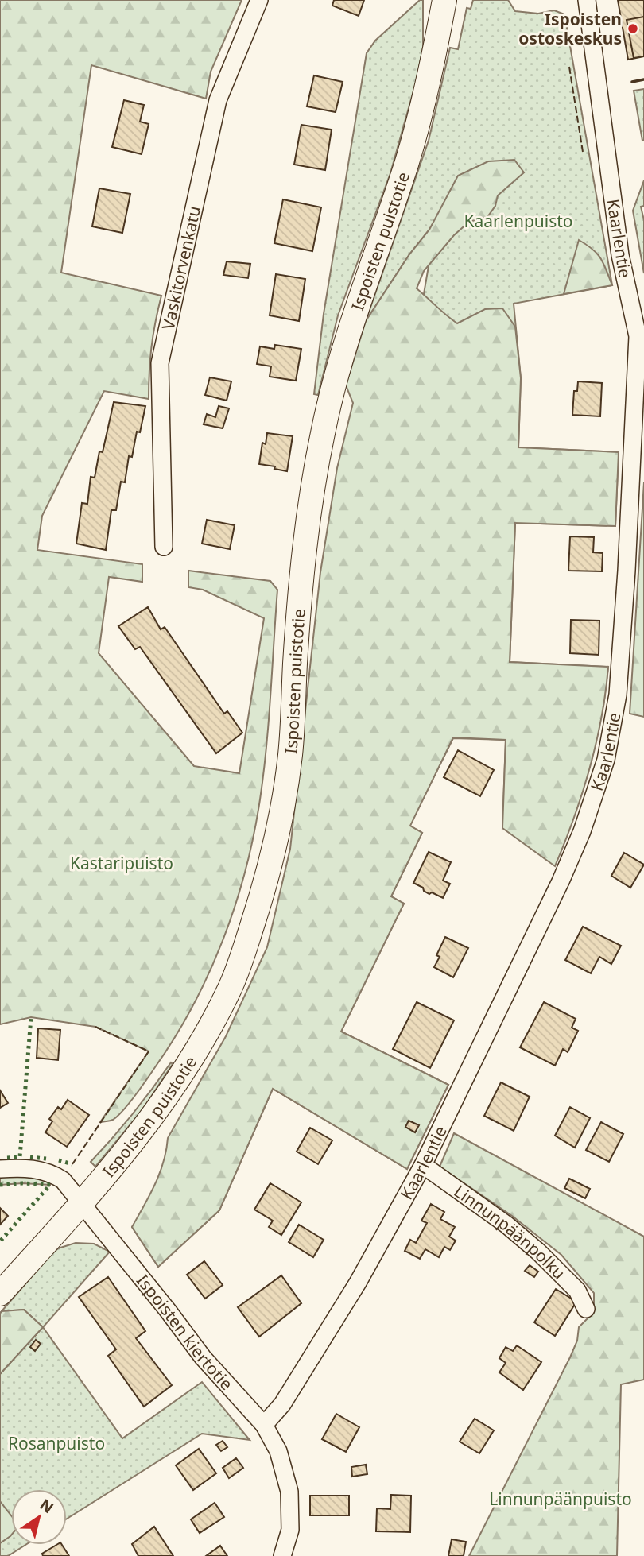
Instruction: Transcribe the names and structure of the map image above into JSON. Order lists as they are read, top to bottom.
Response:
{
  "streets": {
    "main road": ["Ispoisten puistotie"],
    "street": [
      "Kaarlentie",
      "Vaskitorvenkatu",
      "Linnunpäänpolku",
      "Ispoisten kiertotie"
    ]
  },
  "crossings": [
    ["Kaarlentie", "Linnunpäänpolku"],
    ["Kaarlentie", "Ispoisten kiertotie"],
    ["Ispoisten puistotie", "Ispoisten kiertotie"]
  ],
  "parks": [
    "Kaarlenpuisto",
    "Kastaripuisto",
    "Rosanpuisto",
    "Linnunpäänpuisto"
  ],
  "places": ["Ispoisten ostoskeskus"],
  "north": "top right"
}
